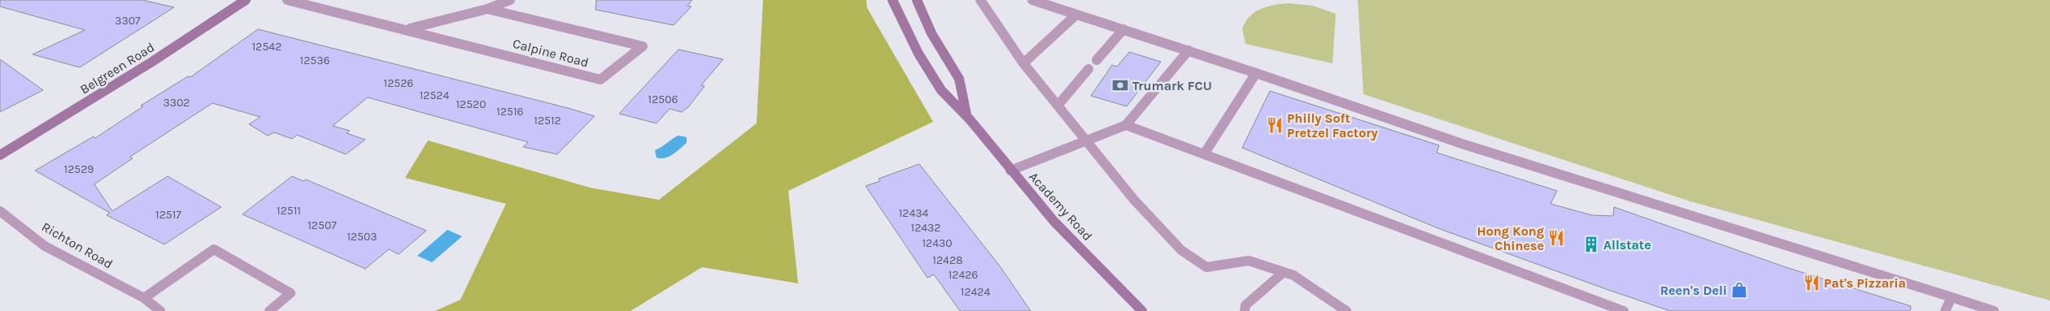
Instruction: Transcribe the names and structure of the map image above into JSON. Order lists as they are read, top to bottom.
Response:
{
  "streets": {
    "main road": ["Belgreen Road", "Academy Road"],
    "street": ["Calpine Road", "Richton Road"]
  },
  "places": {
    "bank": ["Trumark FCU"],
    "restaurant": ["Philly Soft Pretzel Factory", "Hong Kong Chinese", "Pat's Pizzaria"],
    "building": ["Allstate"],
    "shop": ["Reen's Deli"]
  },
  "house_numbers": [
    "3307",
    "12542",
    "12536",
    "12526",
    "12524",
    "12506",
    "3302",
    "12520",
    "12516",
    "12512",
    "12529",
    "12511",
    "12434",
    "12517",
    "12507",
    "12432",
    "12503",
    "12430",
    "12428",
    "12426",
    "12424"
  ]
}
